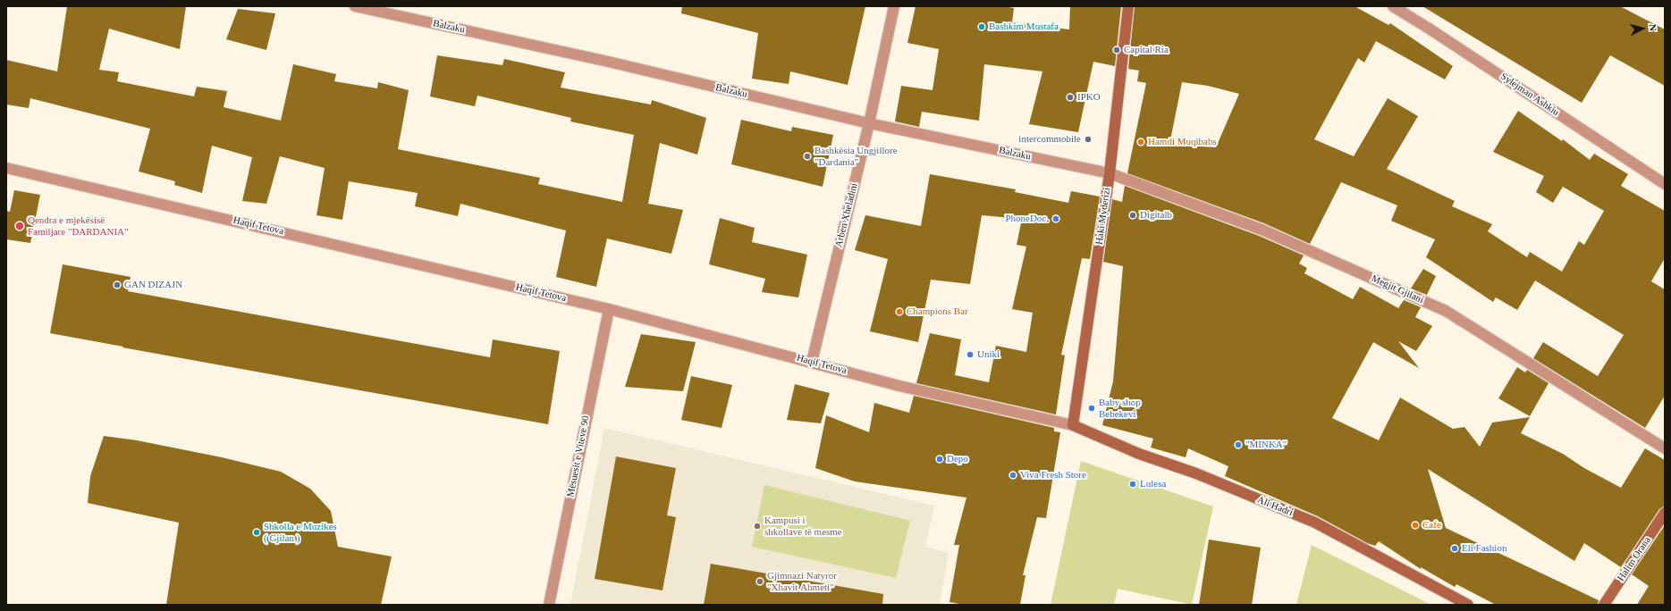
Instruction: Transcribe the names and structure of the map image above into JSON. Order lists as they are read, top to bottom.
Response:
{
  "streets": {
    "street": [
      "Balzaku",
      "Sylejman Ashkiu",
      "Arben Xheladini",
      "Haki Myderizi",
      "Haqif Tetova",
      "Megjit Gjilani",
      "Mësuesit e Viteve 90",
      "Ali Hadri",
      "Halim Orana"
    ]
  },
  "crossings": [
    ["Balzaku", "Arben Xheladini"],
    ["Balzaku", "Haki Myderizi"],
    ["Balzaku", "Megjit Gjilani"],
    ["Arben Xheladini", "Haqif Tetova"],
    ["Haki Myderizi", "Haqif Tetova"],
    ["Haki Myderizi", "Megjit Gjilani"],
    ["Haki Myderizi", "Ali Hadri"],
    ["Haqif Tetova", "Mësuesit e Viteve 90"],
    ["Haqif Tetova", "Ali Hadri"]
  ],
  "places": [
    "Bashkim Mustafa",
    "Capital Ria",
    "IPKO",
    "intercommobile",
    "Hamdi Muqibabs",
    "Bashkësia Ungjillore \"Dardania\"",
    "Digitalb",
    "PhoneDoc.",
    "Qendra e mjekësisë Familjare \"DARDANIA\"",
    "GAN DIZAJN",
    "Champions Bar",
    "Uniki",
    "Baby shop Bebekevi",
    "\"MINKA\"",
    "Depo",
    "Viva Fresh Store",
    "Lulesa",
    "Cafe",
    "Kampusi i shkollave të mesme",
    "Shkolla e Muzikes ( Gjilan )",
    "Eli Fashion",
    "Gjimnazi Natyror \"Xhavit Ahmeti\""
  ],
  "north": "right"
}
